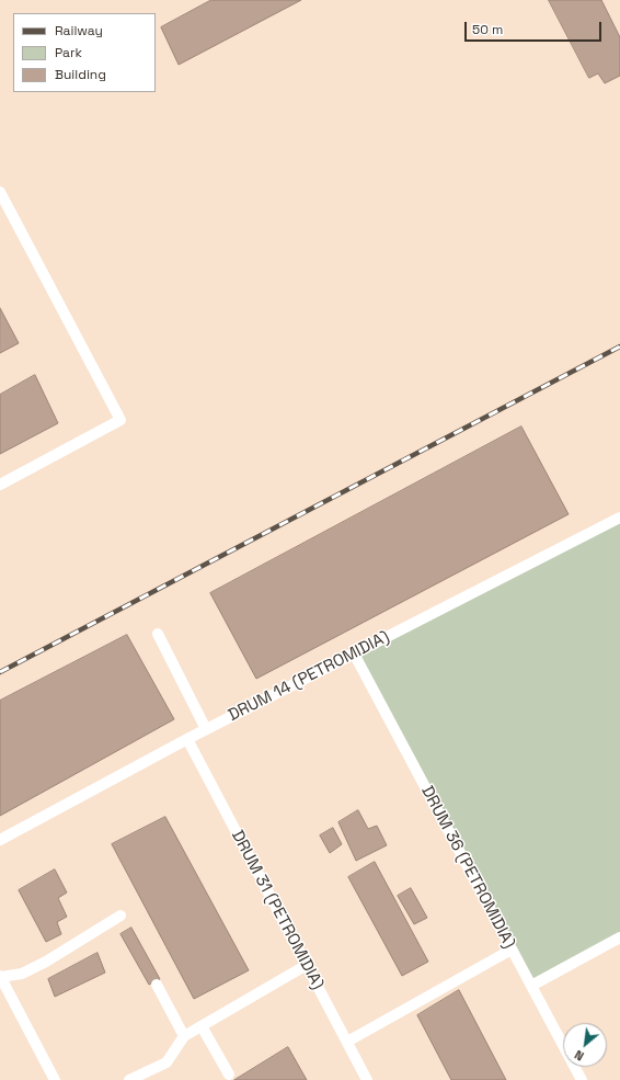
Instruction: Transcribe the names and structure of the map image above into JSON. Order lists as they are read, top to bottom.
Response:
{
  "streets": {
    "lane": ["DRUM 14 (PETROMIDIA)", "DRUM 36 (PETROMIDIA)", "DRUM 31 (PETROMIDIA)"]
  },
  "crossings": [
    ["DRUM 14 (PETROMIDIA)", "DRUM 36 (PETROMIDIA)"],
    ["DRUM 14 (PETROMIDIA)", "DRUM 31 (PETROMIDIA)"]
  ],
  "legend": ["Railway", "Park", "Building"],
  "scale_bar": "50 m",
  "north": "bottom left"
}
